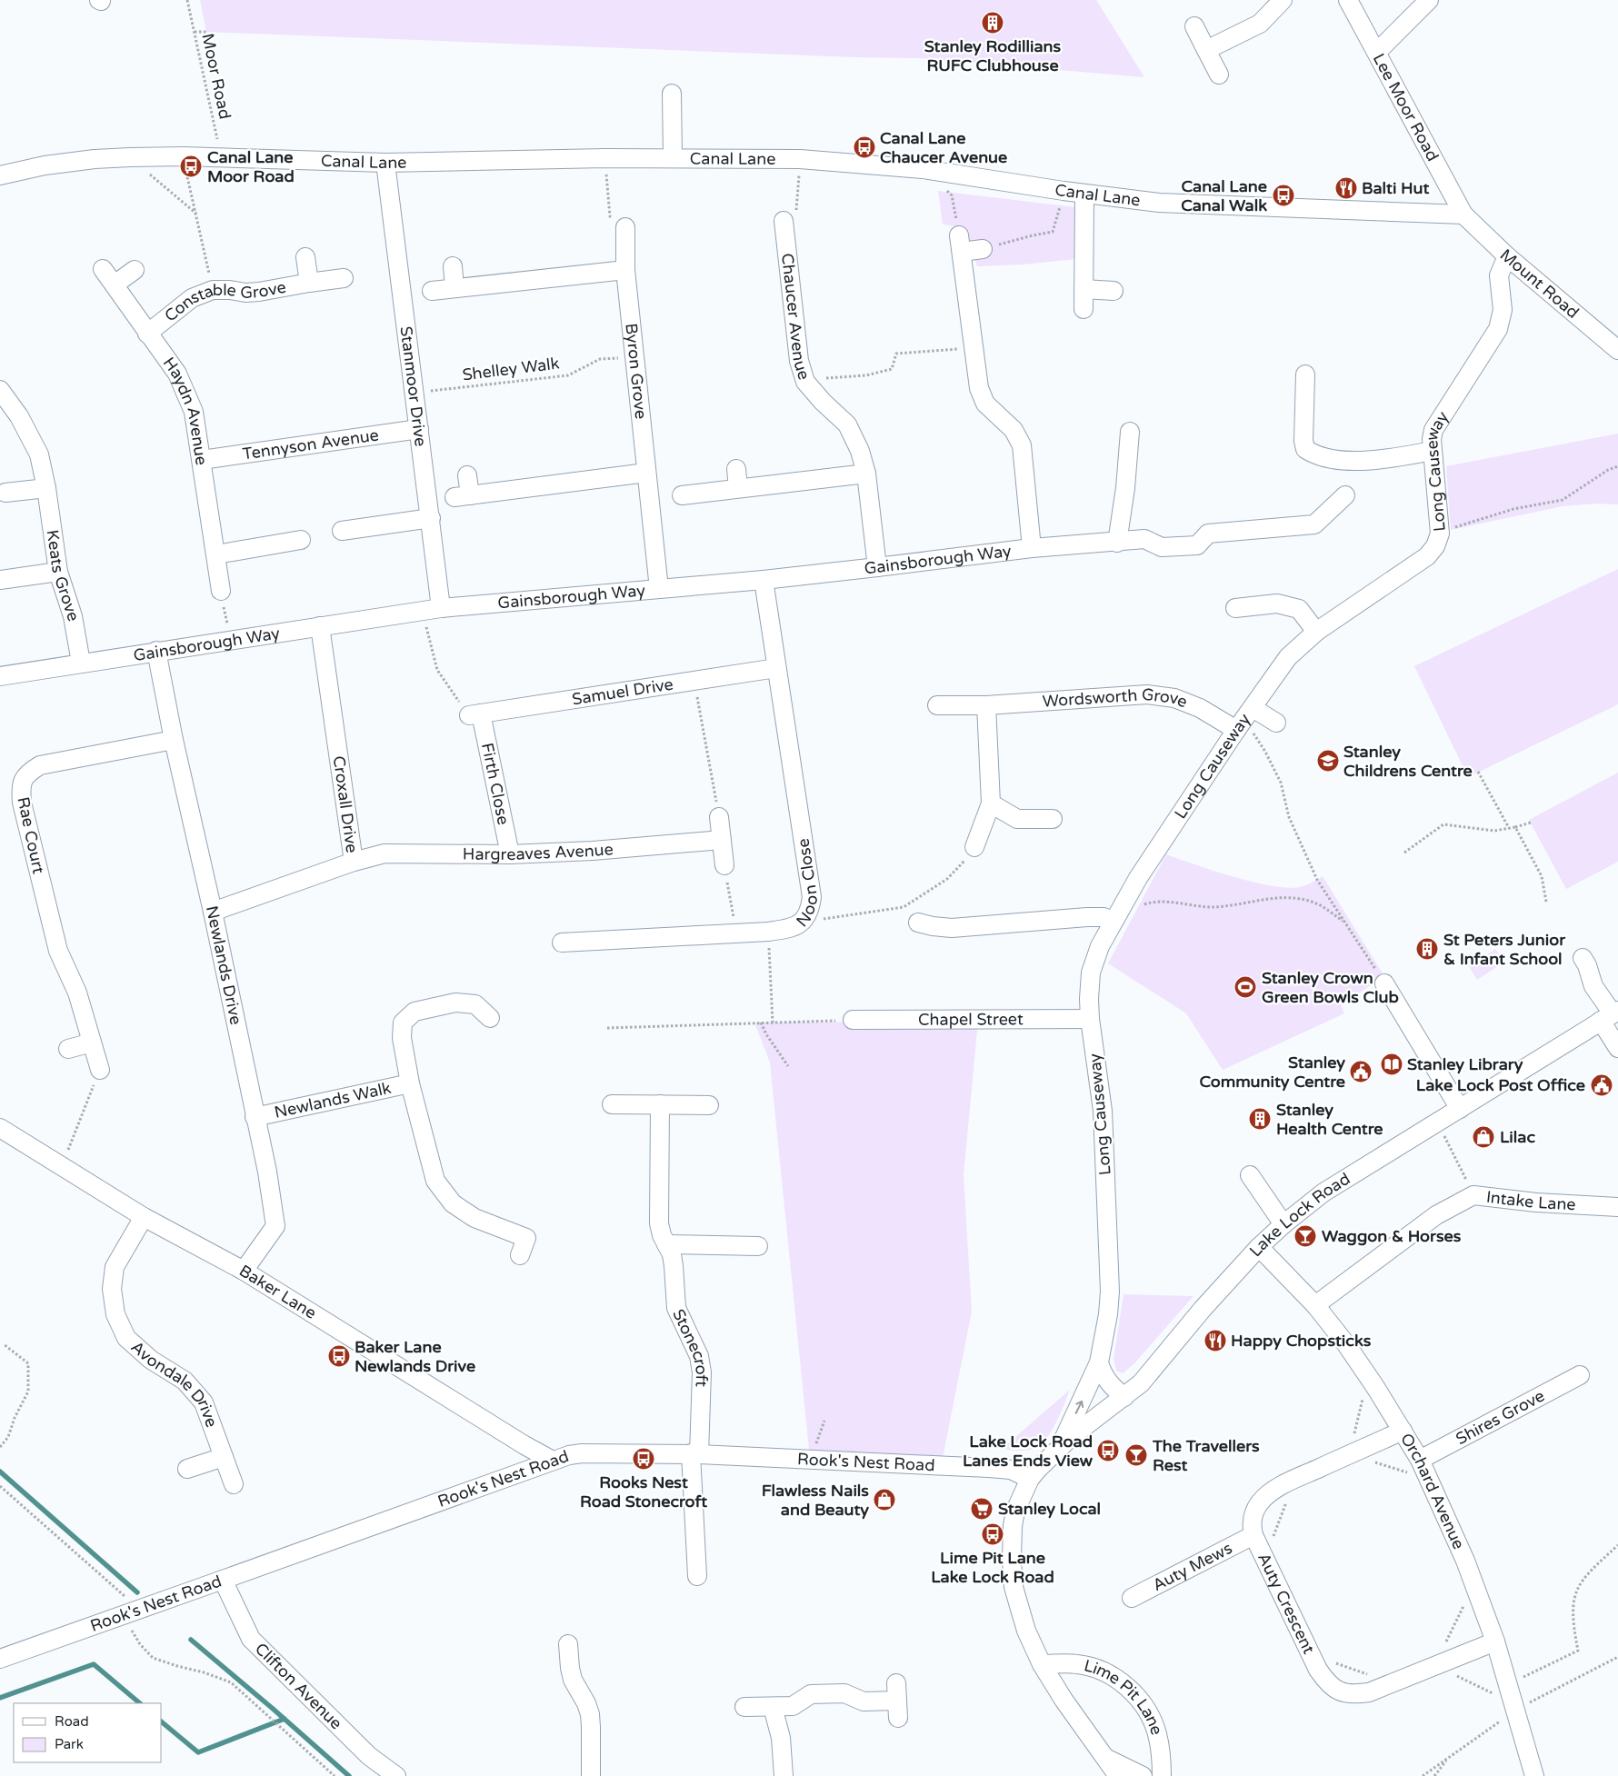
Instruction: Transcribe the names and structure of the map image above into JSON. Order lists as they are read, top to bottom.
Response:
{
  "streets": {
    "street": [
      "Lee Moor Road",
      "Canal Lane",
      "Mount Road",
      "Constable Grove",
      "Chaucer Avenue",
      "Byron Grove",
      "Stanmoor Drive",
      "Haydn Avenue",
      "Tennyson Avenue",
      "Long Causeway",
      "Gainsborough Way",
      "Keats Grove",
      "Samuel Drive",
      "Wordsworth Grove",
      "Firth Close",
      "Croxall Drive",
      "Rae Court",
      "Hargreaves Avenue",
      "Noon Close",
      "Newlands Drive",
      "Chapel Street",
      "Newlands Walk",
      "Intake Lane",
      "Lake Lock Road",
      "Baker Lane",
      "Stonecroft",
      "Avondale Drive",
      "Shires Grove",
      "Rook's Nest Road",
      "Orchard Avenue",
      "Auty Mews",
      "Auty Crescent",
      "Clifton Avenue",
      "Lime Pit Lane"
    ],
    "path": ["Moor Road", "Shelley Walk"]
  },
  "crossings": [
    ["Moor Road", "Canal Lane"],
    ["Lee Moor Road", "Canal Lane"],
    ["Lee Moor Road", "Mount Road"],
    ["Canal Lane", "Mount Road"],
    ["Canal Lane", "Stanmoor Drive"],
    ["Mount Road", "Long Causeway"],
    ["Constable Grove", "Haydn Avenue"],
    ["Chaucer Avenue", "Gainsborough Way"],
    ["Shelley Walk", "Byron Grove"],
    ["Shelley Walk", "Stanmoor Drive"],
    ["Byron Grove", "Gainsborough Way"],
    ["Stanmoor Drive", "Tennyson Avenue"],
    ["Stanmoor Drive", "Gainsborough Way"],
    ["Haydn Avenue", "Tennyson Avenue"],
    ["Long Causeway", "Wordsworth Grove"],
    ["Long Causeway", "Chapel Street"],
    ["Long Causeway", "Lake Lock Road"],
    ["Gainsborough Way", "Keats Grove"],
    ["Gainsborough Way", "Croxall Drive"],
    ["Gainsborough Way", "Noon Close"],
    ["Gainsborough Way", "Newlands Drive"],
    ["Samuel Drive", "Firth Close"],
    ["Samuel Drive", "Noon Close"],
    ["Firth Close", "Hargreaves Avenue"],
    ["Croxall Drive", "Hargreaves Avenue"],
    ["Croxall Drive", "Newlands Drive"],
    ["Rae Court", "Newlands Drive"],
    ["Newlands Drive", "Newlands Walk"],
    ["Newlands Drive", "Baker Lane"],
    ["Intake Lane", "Orchard Avenue"],
    ["Lake Lock Road", "Rook's Nest Road"],
    ["Lake Lock Road", "Orchard Avenue"],
    ["Lake Lock Road", "Lime Pit Lane"],
    ["Baker Lane", "Avondale Drive"],
    ["Baker Lane", "Rook's Nest Road"],
    ["Stonecroft", "Rook's Nest Road"],
    ["Shires Grove", "Orchard Avenue"],
    ["Rook's Nest Road", "Clifton Avenue"],
    ["Rook's Nest Road", "Lime Pit Lane"],
    ["Orchard Avenue", "Auty Crescent"],
    ["Auty Mews", "Auty Crescent"]
  ],
  "places": {
    "building": ["Stanley Rodillians RUFC Clubhouse", "St Peters Junior & Infant School", "Stanley Health Centre"],
    "bus stop": [
      "Canal Lane Chaucer Avenue",
      "Canal Lane Moor Road",
      "Canal Lane Canal Walk",
      "Baker Lane Newlands Drive",
      "Lake Lock Road Lanes Ends View",
      "Rooks Nest Road Stonecroft",
      "Lime Pit Lane Lake Lock Road"
    ],
    "restaurant": ["Balti Hut", "Happy Chopsticks"],
    "school or university": ["Stanley Childrens Centre"],
    "sports": ["Stanley Crown Green Bowls Club"],
    "library": ["Stanley Library"],
    "public building": ["Stanley Community Centre", "Lake Lock Post Office"],
    "shop": ["Lilac", "Flawless Nails and Beauty"],
    "bar": ["Waggon & Horses", "The Travellers Rest"],
    "supermarket": ["Stanley Local"]
  },
  "legend": ["Road", "Park"]
}
